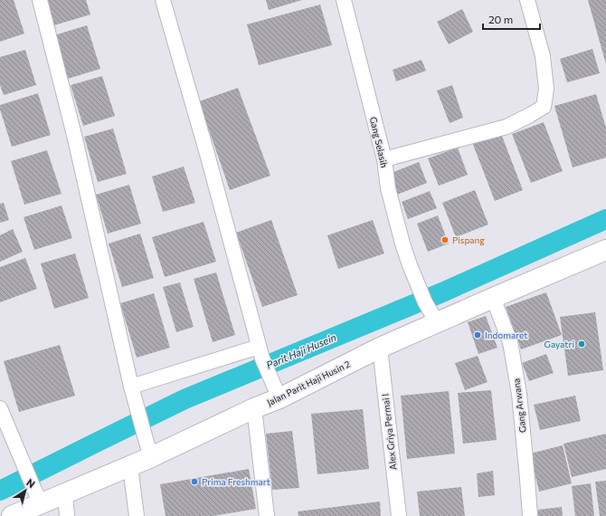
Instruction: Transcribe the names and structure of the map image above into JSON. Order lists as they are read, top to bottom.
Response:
{
  "streets": {
    "street": [
      "Gang Selasih",
      "Jalan Parit Haji Husin 2",
      "Gang Arwana",
      "Alex Griya Permai I"
    ]
  },
  "crossings": [
    ["Gang Selasih", "Jalan Parit Haji Husin 2"],
    ["Jalan Parit Haji Husin 2", "Gang Arwana"],
    ["Jalan Parit Haji Husin 2", "Alex Griya Permai I"]
  ],
  "water": ["Parit Haji Husein"],
  "places": [
    "Pispang",
    "Indomaret",
    "Gayatri",
    "Prima Freshmart"
  ],
  "scale_bar": "20 m",
  "north": "top right"
}
